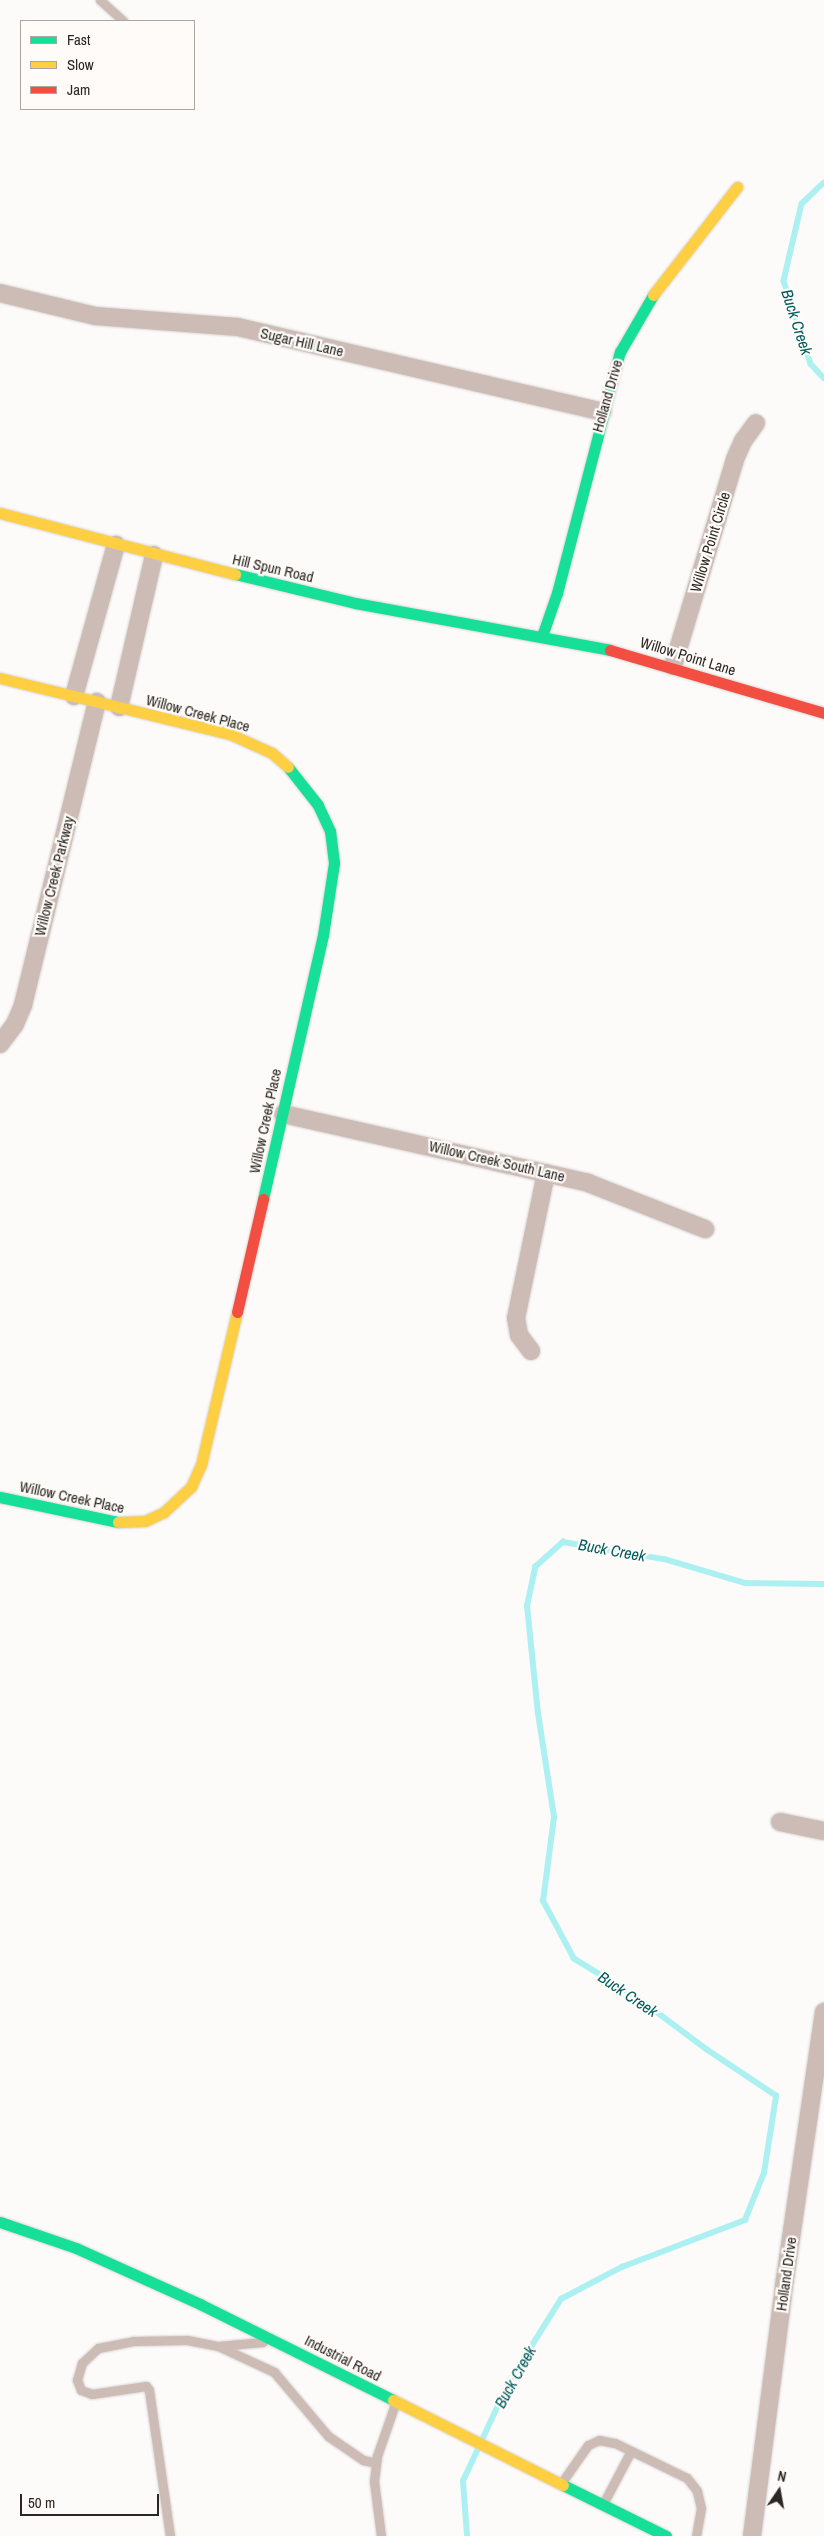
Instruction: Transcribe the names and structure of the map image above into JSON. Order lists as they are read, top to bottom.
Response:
{
  "streets": {
    "street": [
      "Sugar Hill Lane",
      "Holland Drive",
      "Willow Point Circle",
      "Hill Spun Road",
      "Willow Point Lane",
      "Willow Creek Place",
      "Willow Creek Parkway",
      "Willow Creek South Lane",
      "Industrial Road"
    ]
  },
  "crossings": [
    ["Sugar Hill Lane", "Holland Drive"],
    ["Holland Drive", "Hill Spun Road"],
    ["Holland Drive", "Willow Point Lane"],
    ["Willow Point Circle", "Willow Point Lane"],
    ["Hill Spun Road", "Willow Point Lane"],
    ["Willow Creek Place", "Willow Creek Parkway"],
    ["Willow Creek Place", "Willow Creek South Lane"]
  ],
  "water": ["Buck Creek"],
  "legend": ["Fast", "Slow", "Jam"],
  "scale_bar": "50 m",
  "north": "top"
}
